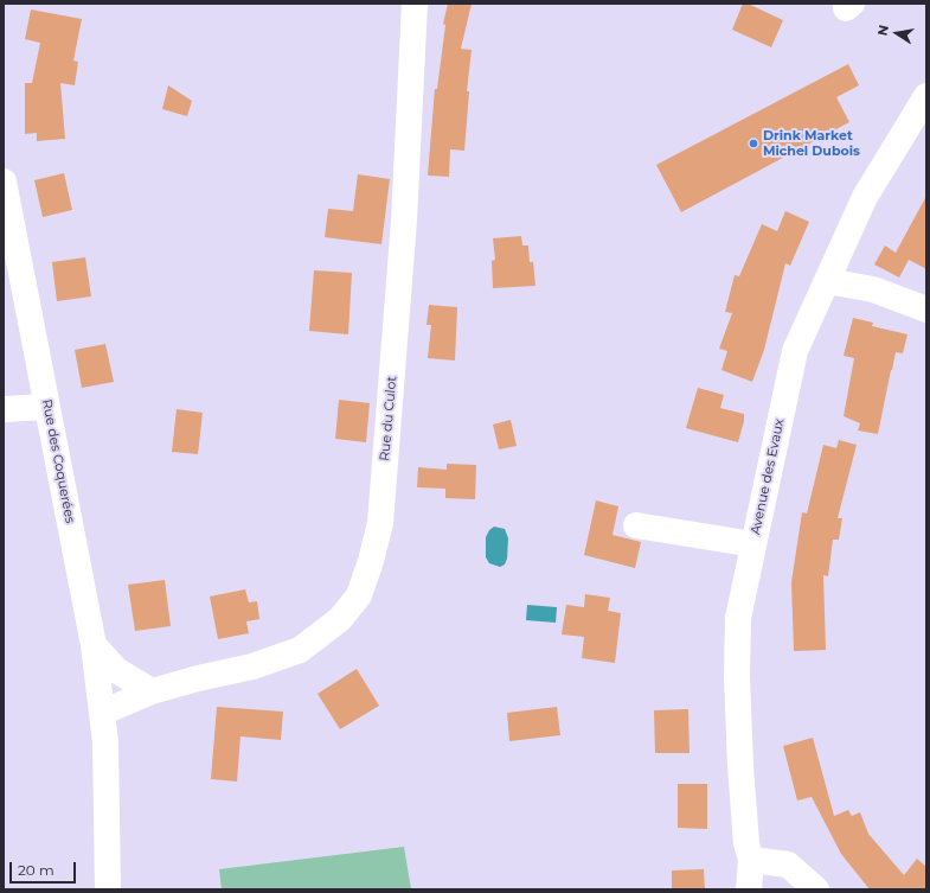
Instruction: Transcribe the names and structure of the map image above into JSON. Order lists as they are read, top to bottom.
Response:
{
  "streets": {
    "street": ["Rue du Culot", "Rue des Coquerées", "Avenue des Evaux"]
  },
  "crossings": [
    ["Rue du Culot", "Rue des Coquerées"]
  ],
  "places": ["Drink Market Michel Dubois"],
  "scale_bar": "20 m",
  "north": "left"
}
